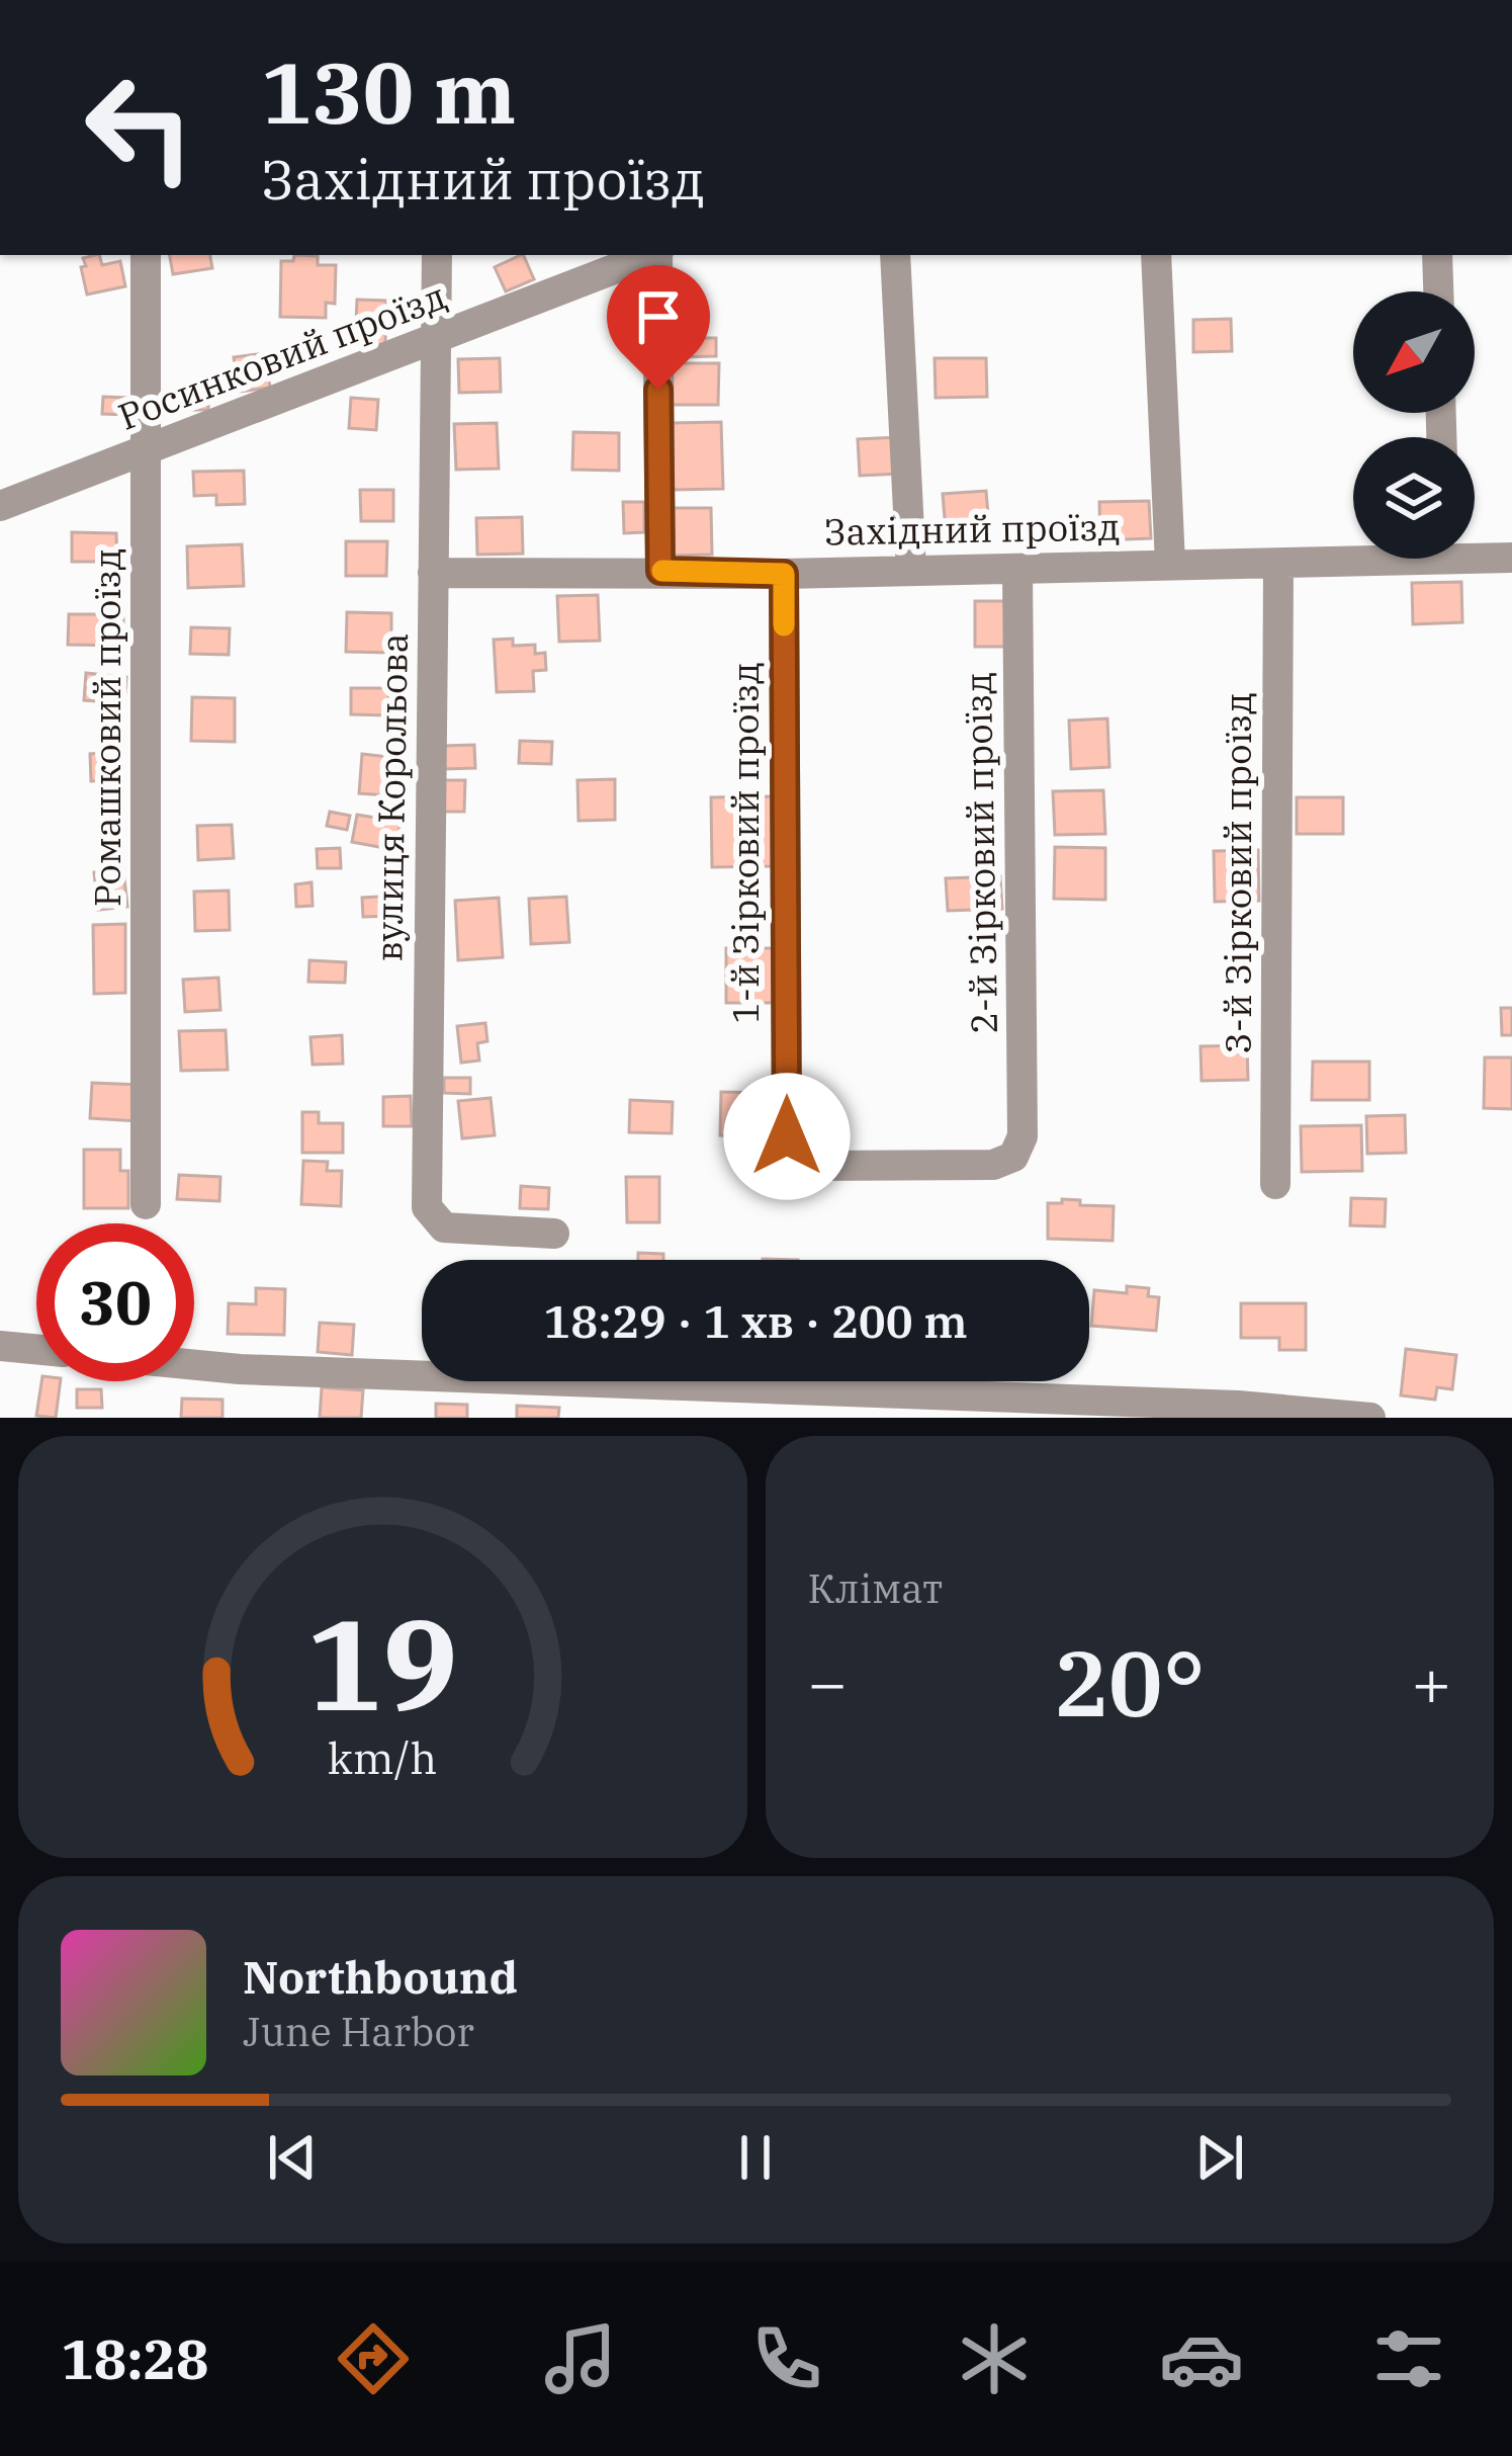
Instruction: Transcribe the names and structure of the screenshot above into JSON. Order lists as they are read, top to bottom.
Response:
{
  "streets": {
    "street": [
      "Росинковий проїзд",
      "Західний проїзд",
      "Ромашковий проїзд",
      "вулиця Корольова",
      "1-й Зірковий проїзд",
      "2-й Зірковий проїзд",
      "3-й Зірковий проїзд"
    ]
  },
  "crossings": [
    ["Росинковий проїзд", "Ромашковий проїзд"],
    ["Росинковий проїзд", "вулиця Корольова"],
    ["Західний проїзд", "вулиця Корольова"],
    ["Західний проїзд", "1-й Зірковий проїзд"],
    ["Західний проїзд", "2-й Зірковий проїзд"],
    ["Західний проїзд", "3-й Зірковий проїзд"],
    ["1-й Зірковий проїзд", "2-й Зірковий проїзд"]
  ],
  "north": "bottom left",
  "page": {
    "turn": ["130 m", "Західний проїзд"],
    "limit": "30",
    "trip": "18:29 · 1 хв · 200 m",
    "tile": "Клімат",
    "heat": ["−", "20°", "+"],
    "song": ["Northbound", "June Harbor"],
    "tabs": "18:28",
    "gauge": ["19", "km/h"]
  }
}
